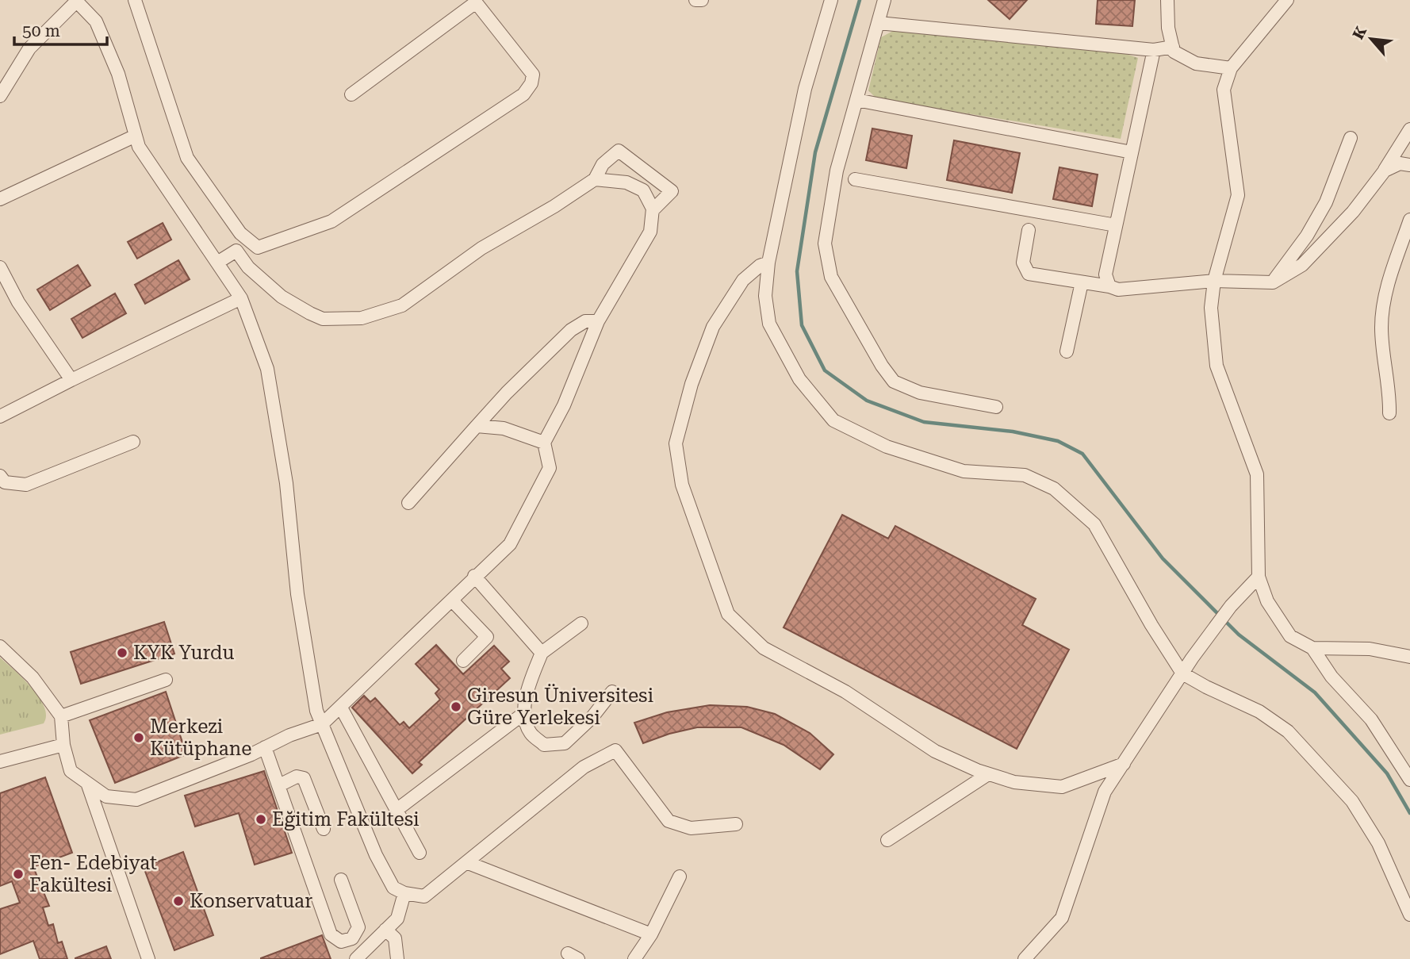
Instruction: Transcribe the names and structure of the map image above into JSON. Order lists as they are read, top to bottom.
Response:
{
  "places": [
    "KYK Yurdu",
    "Giresun Üniversitesi Güre Yerlekesi",
    "Merkezi Kütüphane",
    "Eğitim Fakültesi",
    "Fen- Edebiyat Fakültesi",
    "Konservatuar"
  ],
  "scale_bar": "50 m",
  "north": "top left"
}
